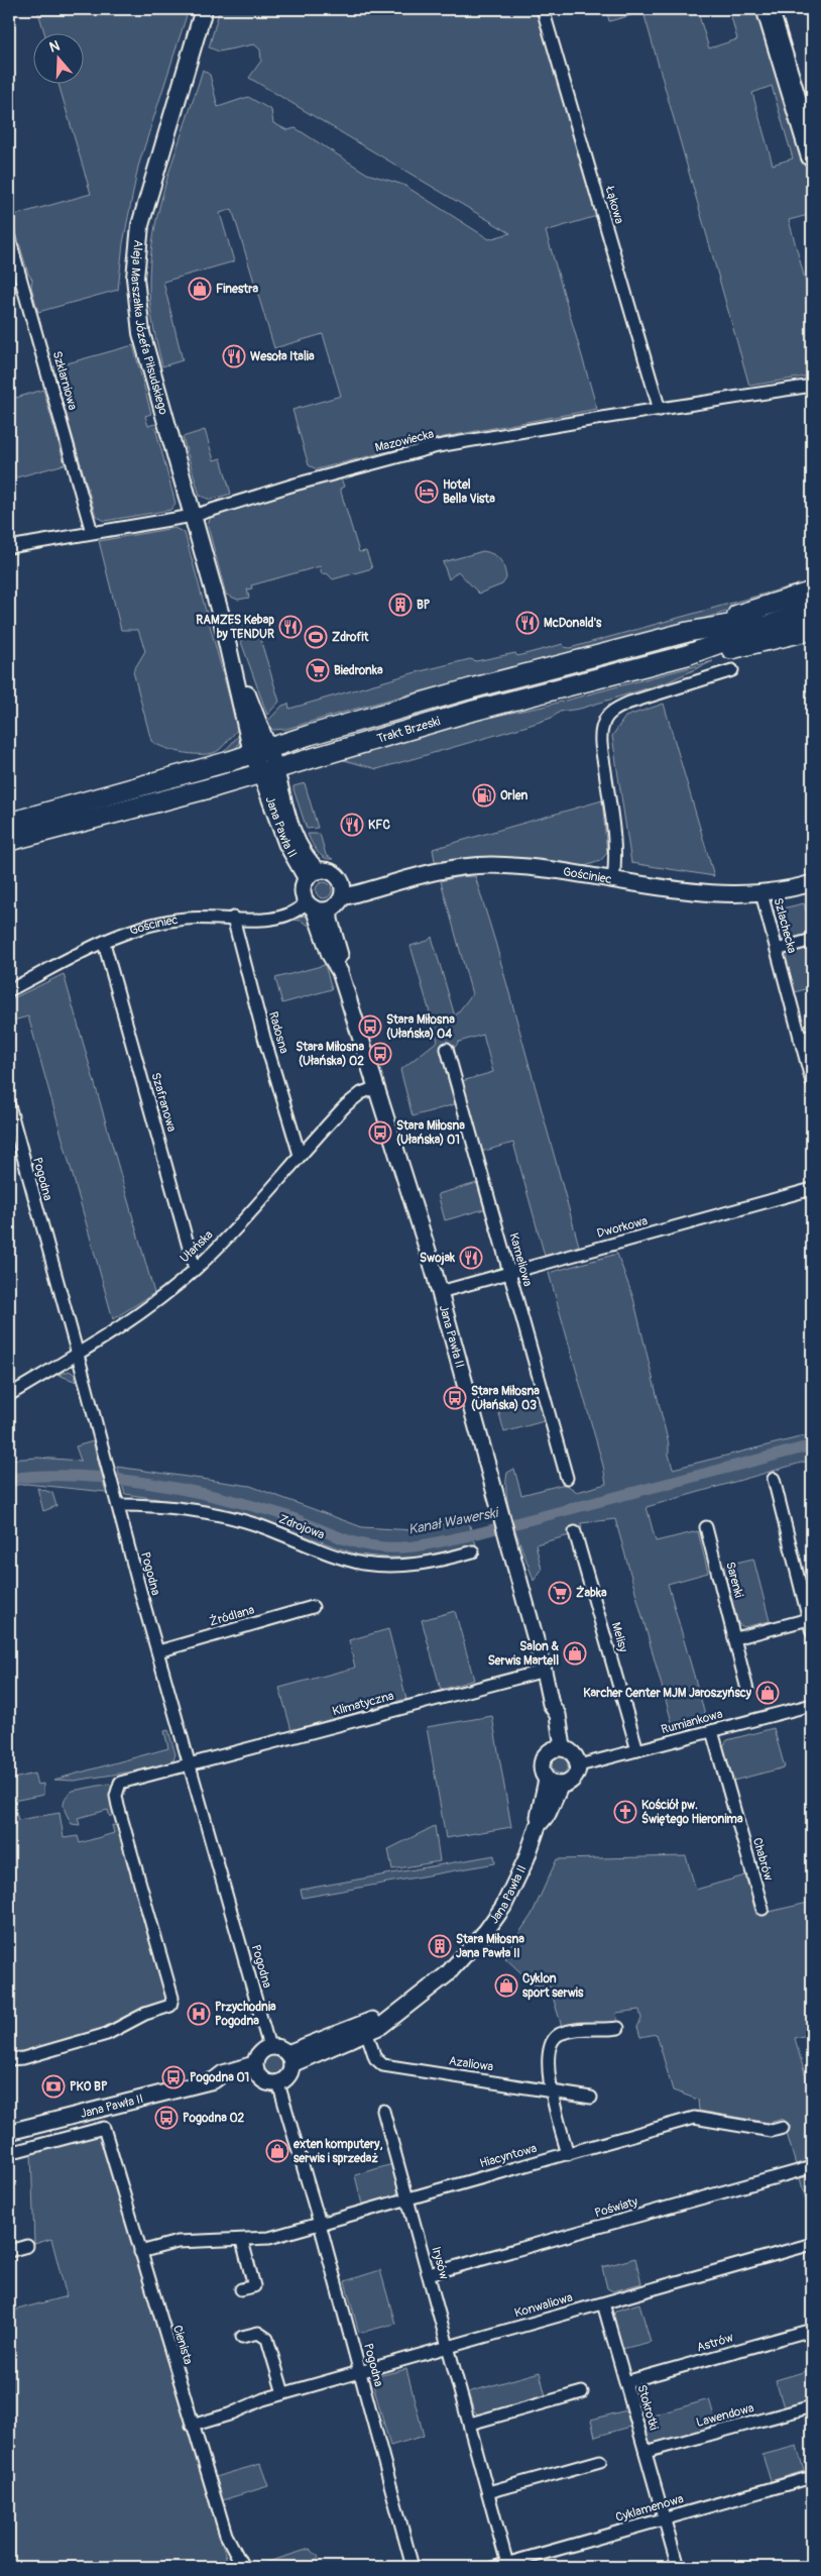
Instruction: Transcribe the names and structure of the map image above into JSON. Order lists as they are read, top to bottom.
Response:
{
  "streets": {
    "main road": ["Aleja Marszałka Józefa Piłsudskiego", "Trakt Brzeski"],
    "street": [
      "Łąkowa",
      "Szklarniowa",
      "Mazowiecka",
      "Jana Pawła II",
      "Gościniec",
      "Szlachecka",
      "Radosna",
      "Szafranowa",
      "Pogodna",
      "Dworkowa",
      "Ułańska",
      "Kameliowa",
      "Zdrojowa",
      "Sarenki",
      "Źródlana",
      "Melisy",
      "Klimatyczna",
      "Rumiankowa",
      "Chabrów",
      "Azaliowa",
      "Hiacyntowa",
      "Poświaty",
      "Irysów",
      "Konwaliowa",
      "Astrów",
      "Cienista",
      "Stokrotki",
      "Lawendowa",
      "Cyklamenowa"
    ]
  },
  "crossings": [
    ["Łąkowa", "Mazowiecka"],
    ["Aleja Marszałka Józefa Piłsudskiego", "Mazowiecka"],
    ["Aleja Marszałka Józefa Piłsudskiego", "Trakt Brzeski"],
    ["Aleja Marszałka Józefa Piłsudskiego", "Jana Pawła II"],
    ["Szklarniowa", "Mazowiecka"],
    ["Trakt Brzeski", "Jana Pawła II"],
    ["Jana Pawła II", "Gościniec"],
    ["Jana Pawła II", "Pogodna"],
    ["Jana Pawła II", "Dworkowa"],
    ["Jana Pawła II", "Ułańska"],
    ["Jana Pawła II", "Klimatyczna"],
    ["Jana Pawła II", "Rumiankowa"],
    ["Jana Pawła II", "Azaliowa"],
    ["Gościniec", "Szlachecka"],
    ["Gościniec", "Radosna"],
    ["Gościniec", "Szafranowa"],
    ["Radosna", "Ułańska"],
    ["Szafranowa", "Ułańska"],
    ["Pogodna", "Ułańska"],
    ["Pogodna", "Zdrojowa"],
    ["Pogodna", "Źródlana"],
    ["Pogodna", "Klimatyczna"],
    ["Pogodna", "Hiacyntowa"],
    ["Pogodna", "Konwaliowa"],
    ["Dworkowa", "Kameliowa"],
    ["Melisy", "Rumiankowa"],
    ["Rumiankowa", "Chabrów"],
    ["Hiacyntowa", "Irysów"],
    ["Hiacyntowa", "Cienista"],
    ["Poświaty", "Irysów"],
    ["Irysów", "Konwaliowa"],
    ["Irysów", "Cyklamenowa"],
    ["Konwaliowa", "Cienista"],
    ["Konwaliowa", "Stokrotki"],
    ["Astrów", "Stokrotki"],
    ["Stokrotki", "Lawendowa"],
    ["Stokrotki", "Cyklamenowa"]
  ],
  "water": ["Kanał Wawerski"],
  "places": {
    "shop": [
      "Finestra",
      "Salon & Serwis Martell",
      "Karcher Center MJM Jaroszyńscy",
      "Cyklon sport serwis",
      "exten komputery, serwis i sprzedaż"
    ],
    "restaurant": [
      "Wesoła Italia",
      "McDonald's",
      "RAMZES Kebap by TENDUR",
      "KFC",
      "Swojak"
    ],
    "hotel": ["Hotel Bella Vista"],
    "building": ["BP", "Stara Miłosna Jana Pawła II"],
    "sports": ["Zdrofit"],
    "supermarket": ["Biedronka", "Żabka"],
    "fuel station": ["Orlen"],
    "bus stop": [
      "Stara Miłosna (Ułańska) 04",
      "Stara Miłosna (Ułańska) 02",
      "Stara Miłosna (Ułańska) 01",
      "Stara Miłosna (Ułańska) 03",
      "Pogodna 01",
      "Pogodna 02"
    ],
    "church": ["Kościół pw. Świętego Hieronima"],
    "hospital": ["Przychodnia Pogodna"],
    "bank": ["PKO BP"]
  },
  "north": "top"
}
